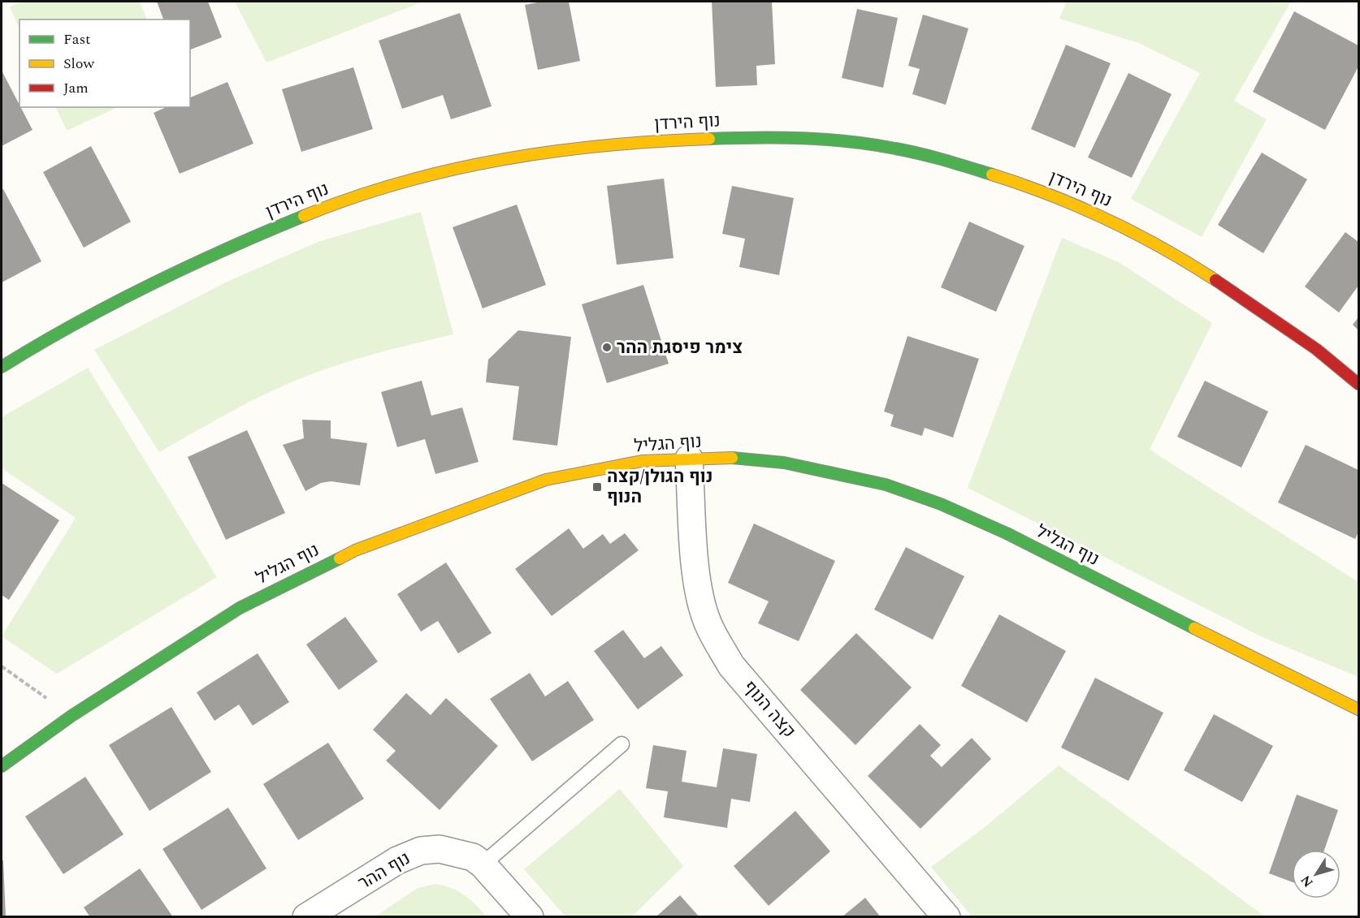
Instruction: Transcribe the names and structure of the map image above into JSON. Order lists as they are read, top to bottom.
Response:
{
  "streets": {
    "street": [
      "נוף הירדן",
      "נוף הגליל",
      "קצה הנוף",
      "נוף ההר"
    ]
  },
  "crossings": [
    ["נוף הגליל", "קצה הנוף"]
  ],
  "places": {
    "other": ["צימר פיסגת ההר"],
    "transit": ["נוף הגולן/קצה הנוף"]
  },
  "legend": ["Fast", "Slow", "Jam"],
  "north": "bottom left"
}
